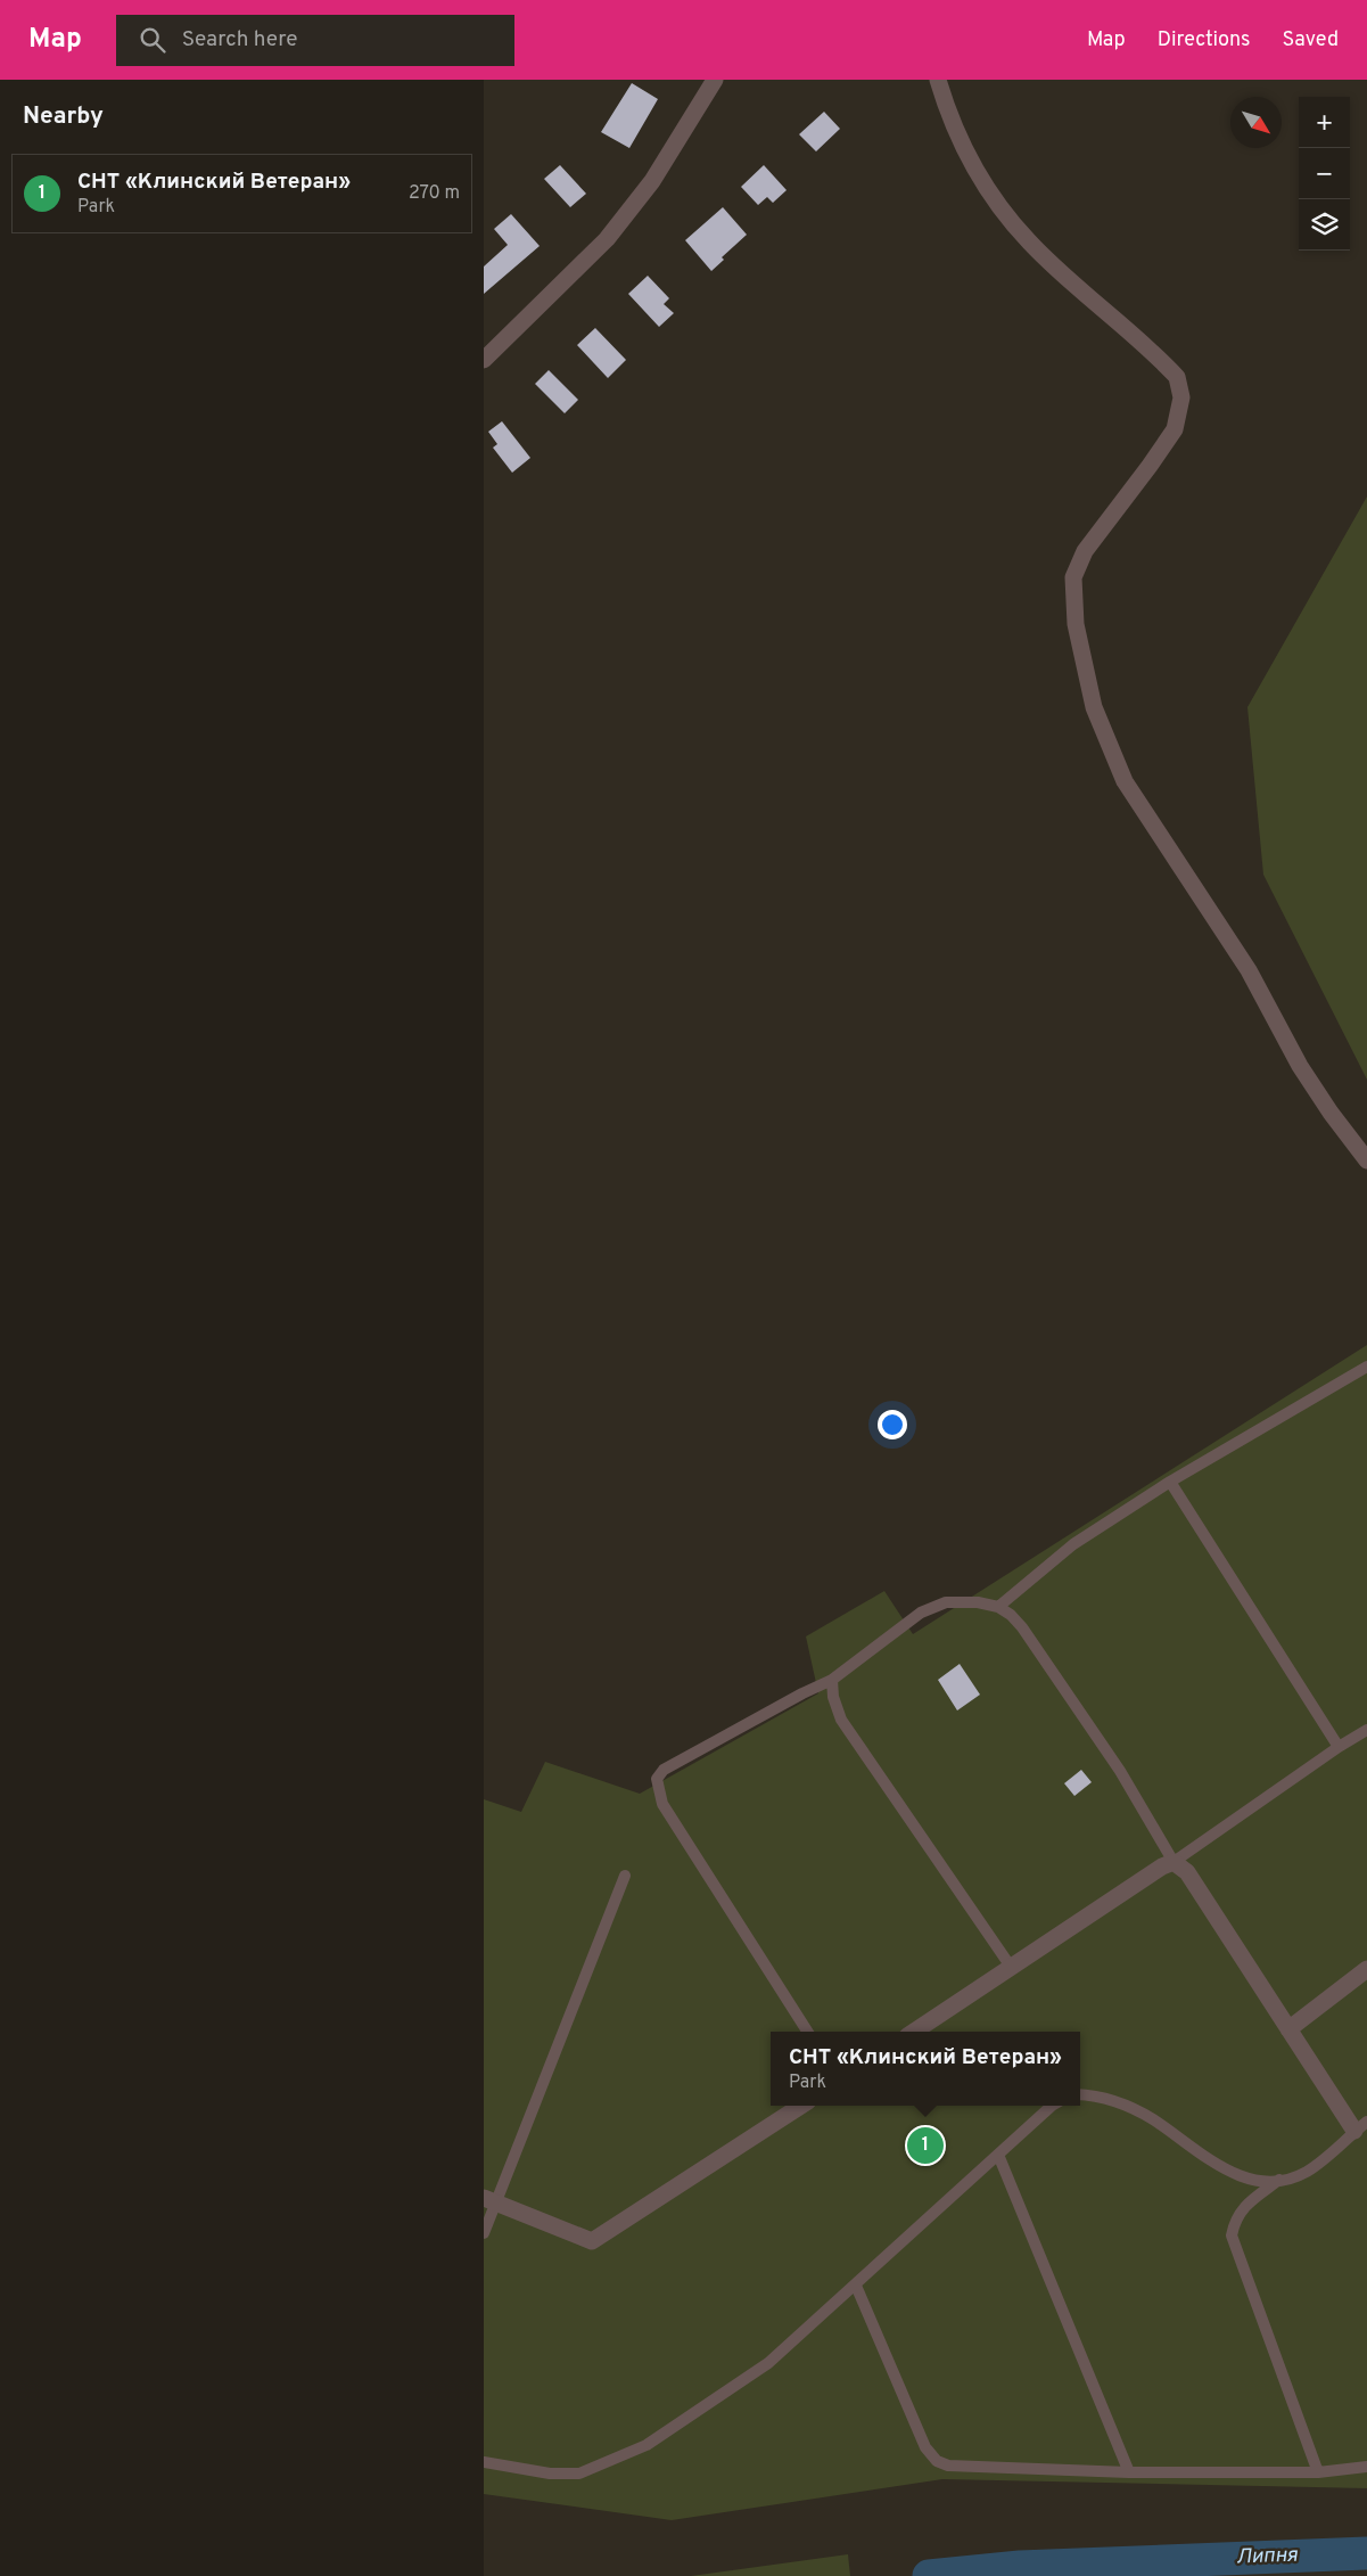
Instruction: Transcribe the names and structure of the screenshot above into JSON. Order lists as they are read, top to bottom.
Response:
{
  "water": ["Липня"],
  "north": "bottom right",
  "page": {
    "header": "Map",
    "search": "Search here",
    "nav": ["Map", "Directions", "Saved"],
    "heading": "Nearby",
    "map_buttons": ["+", "−"],
    "list": [
      {
        "mark": "1",
        "name": "СНТ «Клинский Ветеран»",
        "note": "Park",
        "value": "270 m"
      }
    ],
    "popup": ["СНТ «Клинский Ветеран»", "Park"],
    "pins": "1"
  }
}
